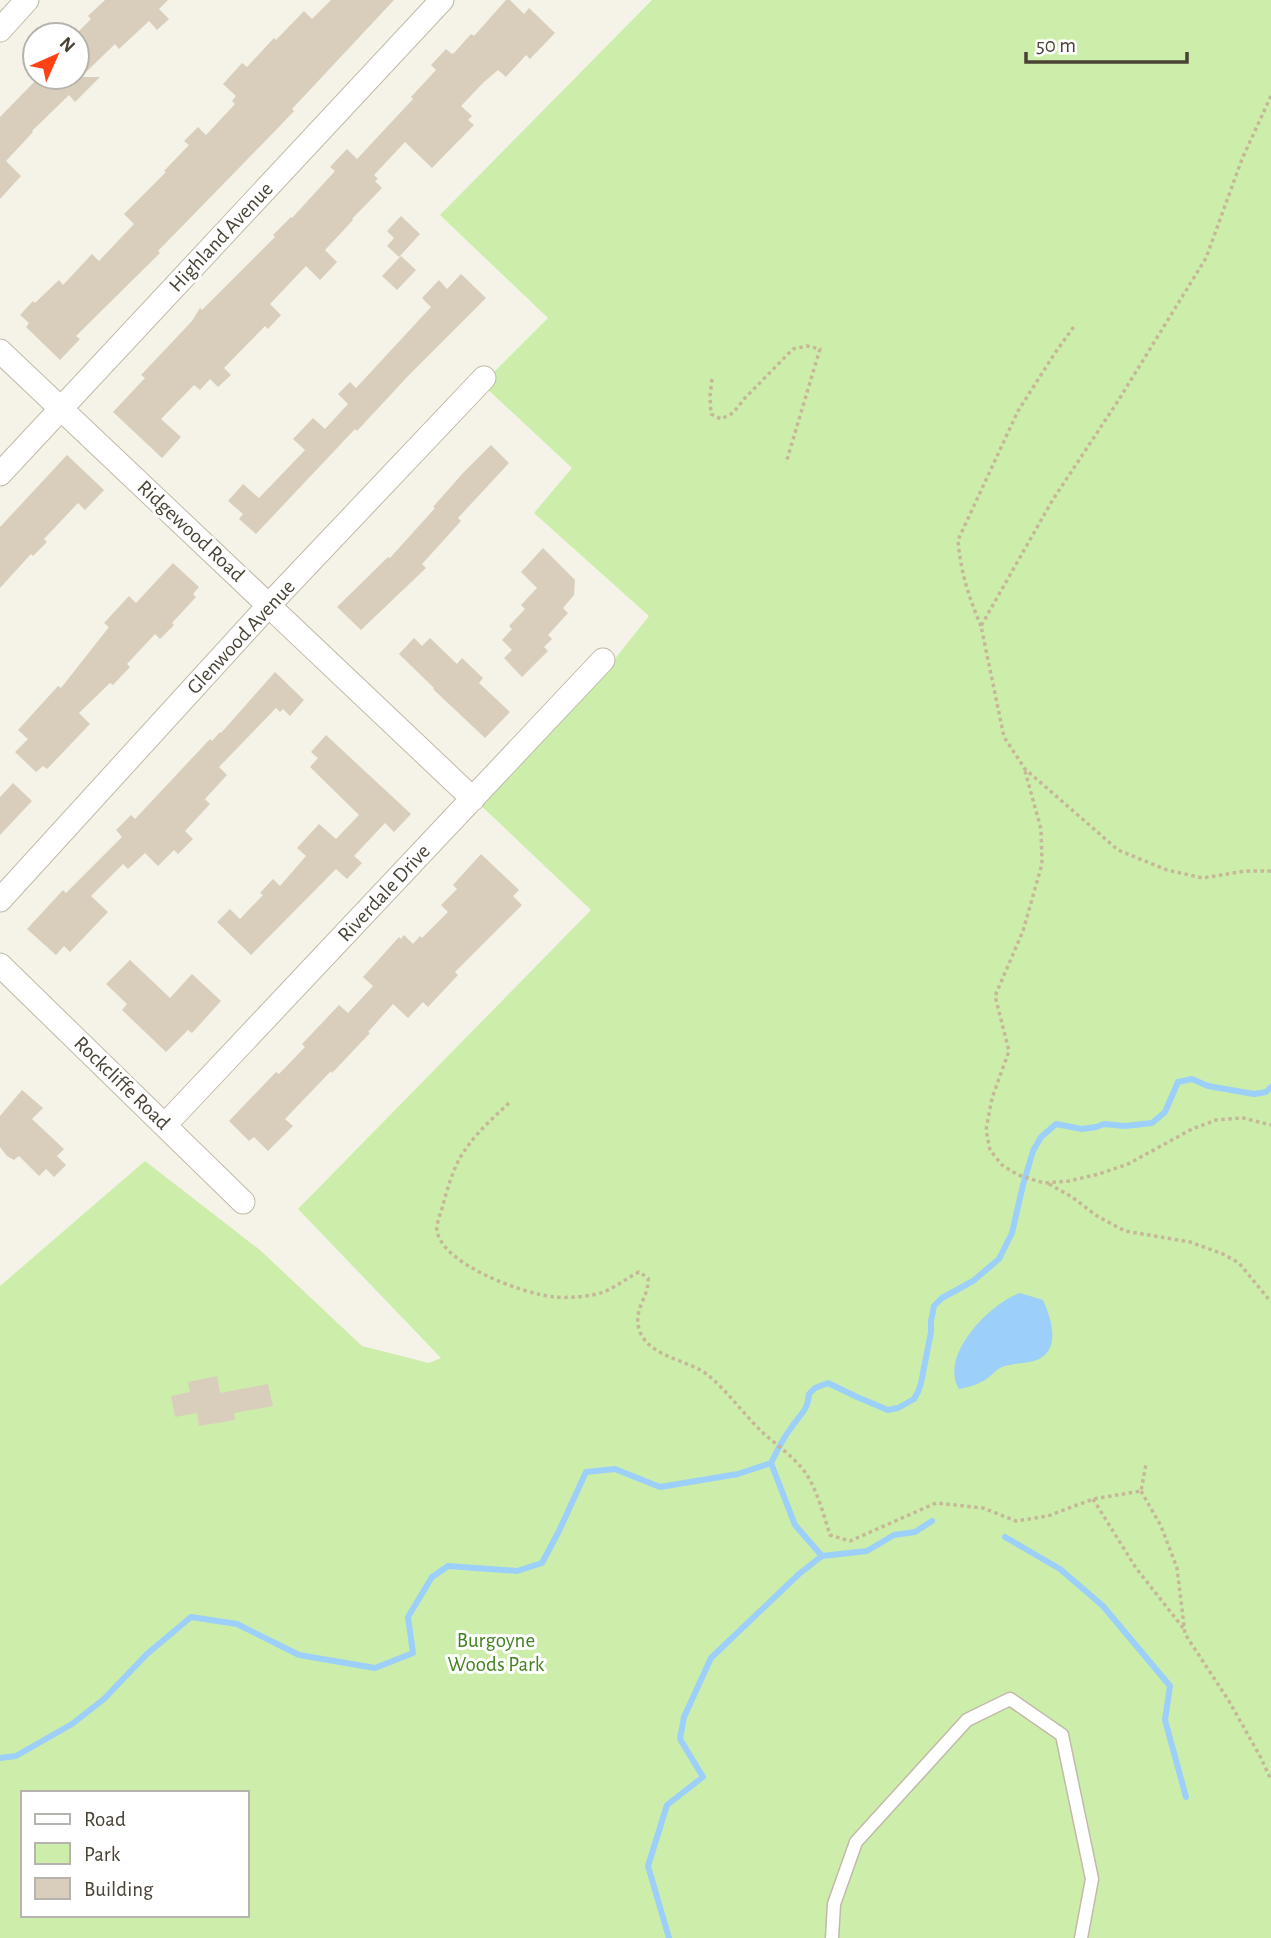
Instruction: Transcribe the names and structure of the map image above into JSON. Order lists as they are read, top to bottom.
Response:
{
  "streets": {
    "street": [
      "Highland Avenue",
      "Ridgewood Road",
      "Glenwood Avenue",
      "Riverdale Drive",
      "Rockcliffe Road"
    ]
  },
  "crossings": [
    ["Highland Avenue", "Ridgewood Road"],
    ["Ridgewood Road", "Glenwood Avenue"],
    ["Ridgewood Road", "Riverdale Drive"],
    ["Riverdale Drive", "Rockcliffe Road"]
  ],
  "parks": ["Burgoyne Woods Park"],
  "legend": ["Road", "Park", "Building"],
  "scale_bar": "50 m",
  "north": "top right"
}
